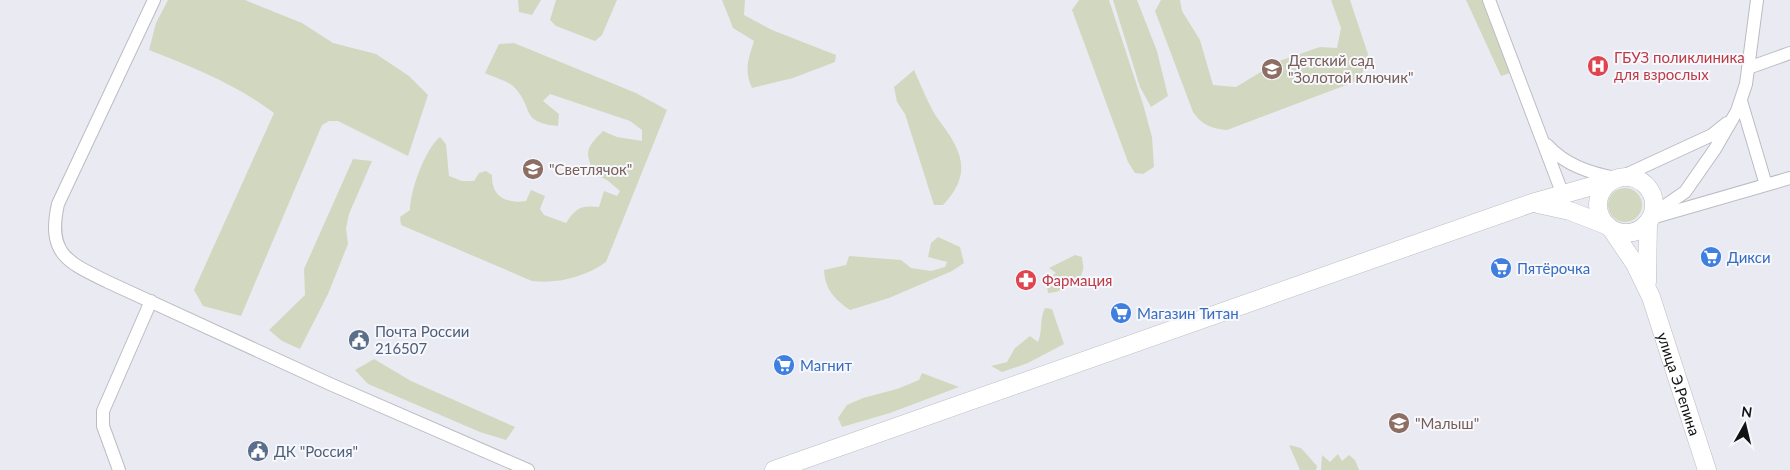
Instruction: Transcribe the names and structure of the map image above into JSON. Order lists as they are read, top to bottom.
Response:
{
  "streets": {
    "street": ["улица Э.Репина"]
  },
  "places": {
    "hospital": ["ГБУЗ поликлиника для взрослых"],
    "school or university": ["Детский сад \"Золотой ключик\"", "\"Светлячок\"", "\"Малыш\""],
    "supermarket": [
      "Дикси",
      "Пятёрочка",
      "Магазин Титан",
      "Магнит"
    ],
    "pharmacy": ["Фармация"],
    "public building": ["Почта России 216507", "ДК \"Россия\""]
  },
  "north": "top"
}
